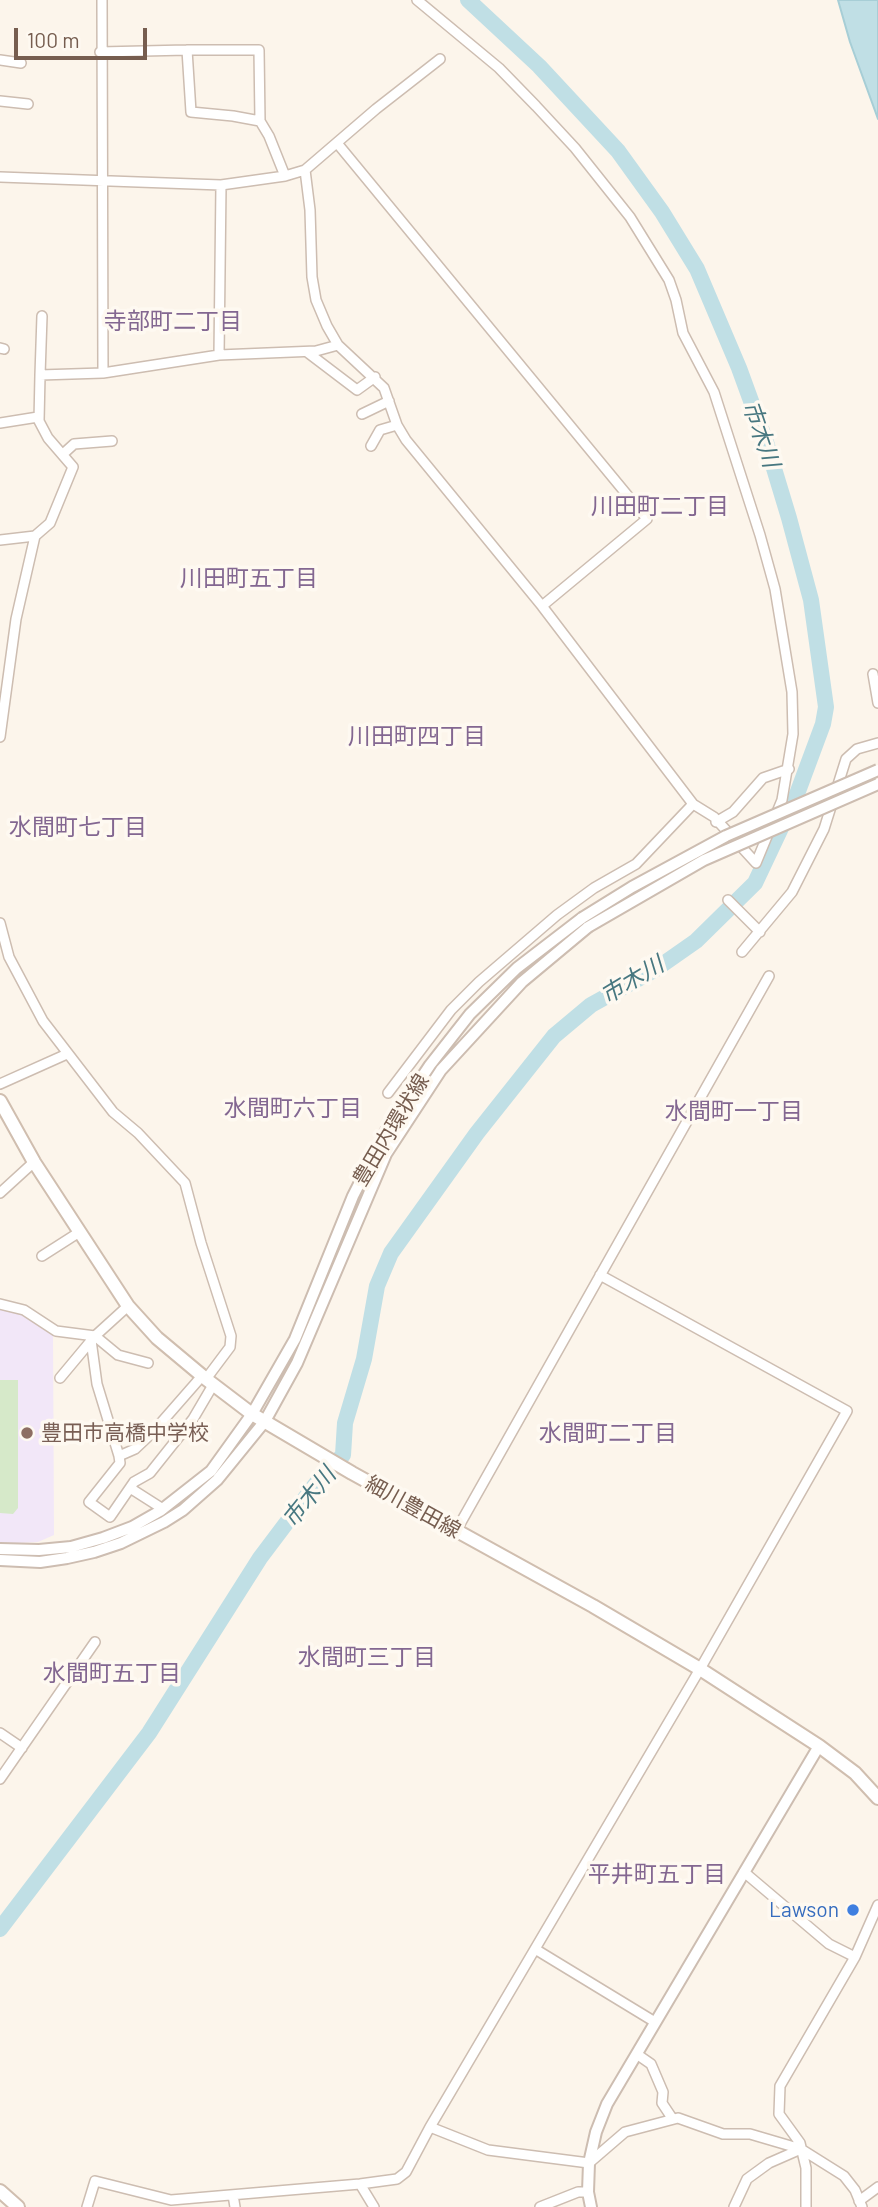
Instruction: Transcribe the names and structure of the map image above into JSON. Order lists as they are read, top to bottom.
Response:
{
  "streets": {
    "main road": ["細川豊田線"],
    "street": ["豊田内環状線"]
  },
  "crossings": [
    ["豊田内環状線", "細川豊田線"]
  ],
  "districts": [
    "寺部町二丁目",
    "川田町二丁目",
    "川田町五丁目",
    "川田町四丁目",
    "水間町七丁目",
    "水間町六丁目",
    "水間町一丁目",
    "水間町二丁目",
    "水間町三丁目",
    "水間町五丁目",
    "平井町五丁目"
  ],
  "water": ["市木川"],
  "places": ["豊田市高橋中学校", "Lawson"],
  "scale_bar": "100 m"
}
